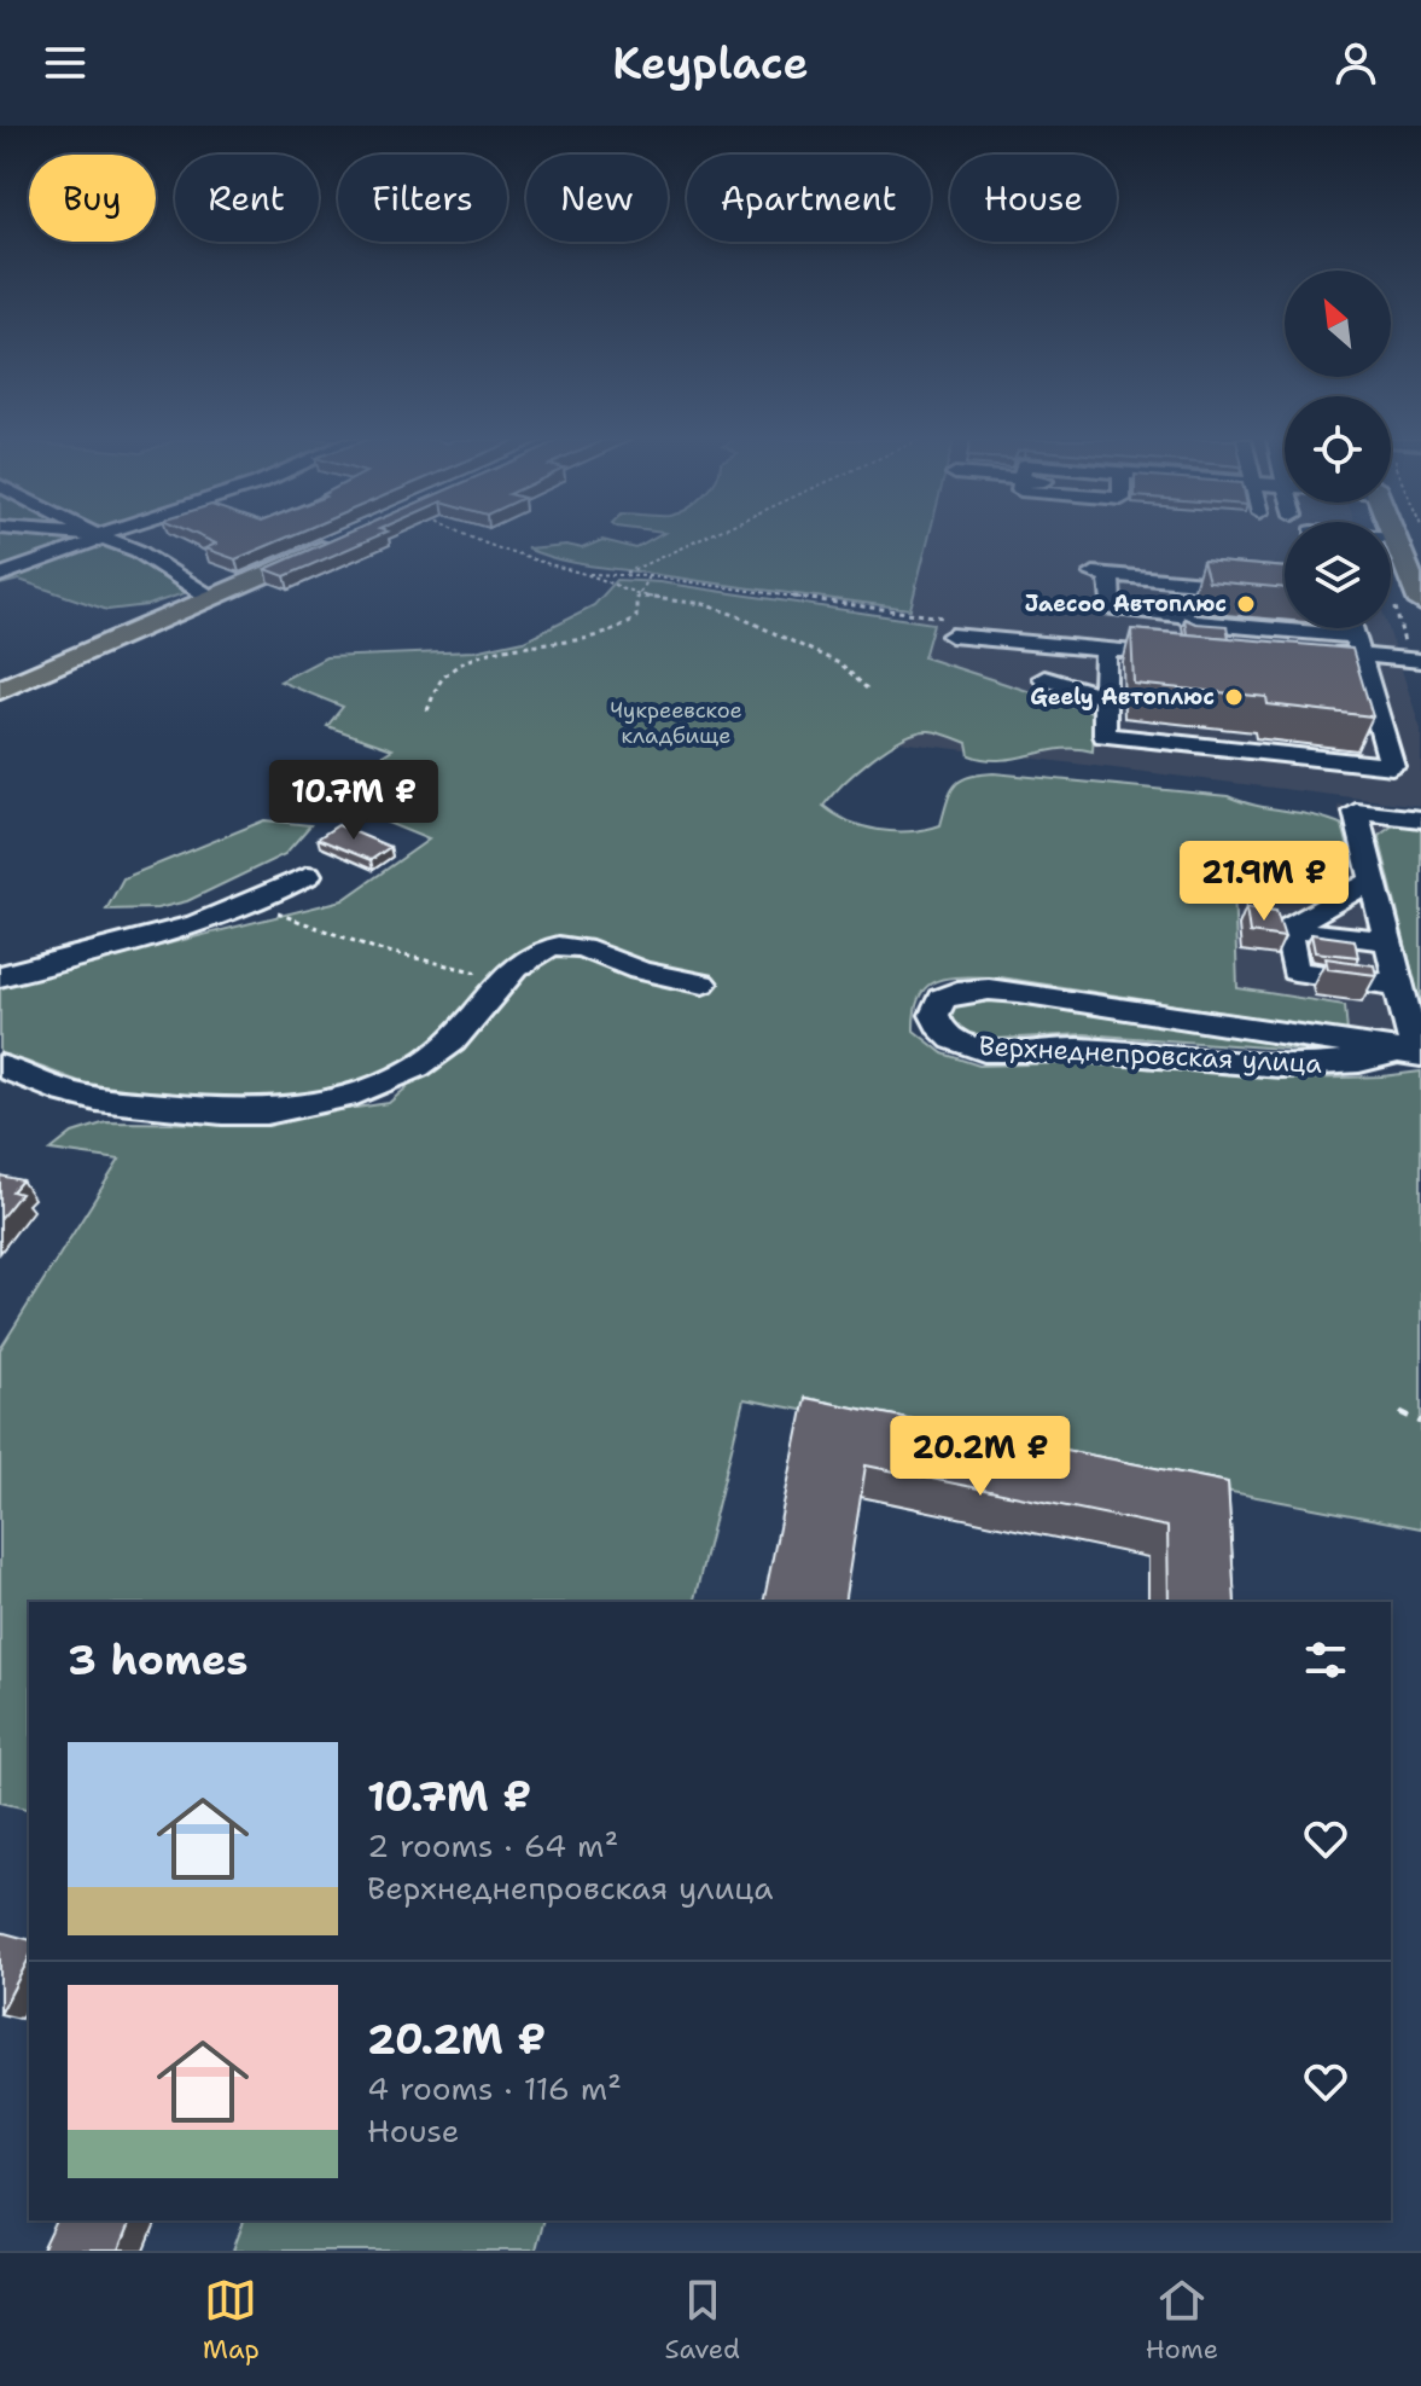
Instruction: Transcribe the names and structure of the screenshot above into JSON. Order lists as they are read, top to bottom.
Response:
{
  "streets": {
    "street": ["Верхнеднепровская улица"]
  },
  "parks": ["Чукреевское кладбище"],
  "places": ["Jaecoo Автоплюс", "Geely Автоплюс"],
  "north": "top left",
  "page": {
    "header": "Keyplace",
    "chip": [
      "Buy",
      "Rent",
      "Filters",
      "New",
      "Apartment",
      "House"
    ],
    "price": ["10.7M ₽", "21.9M ₽", "20.2M ₽"],
    "heading": "3 homes",
    "list": [
      {
        "name": "10.7M ₽",
        "note": "2 rooms · 64 m² · Верхнеднепровская улица"
      },
      {
        "name": "20.2M ₽",
        "note": "4 rooms · 116 m² · House"
      }
    ],
    "tabs": ["Map", "Saved", "Home"]
  }
}
